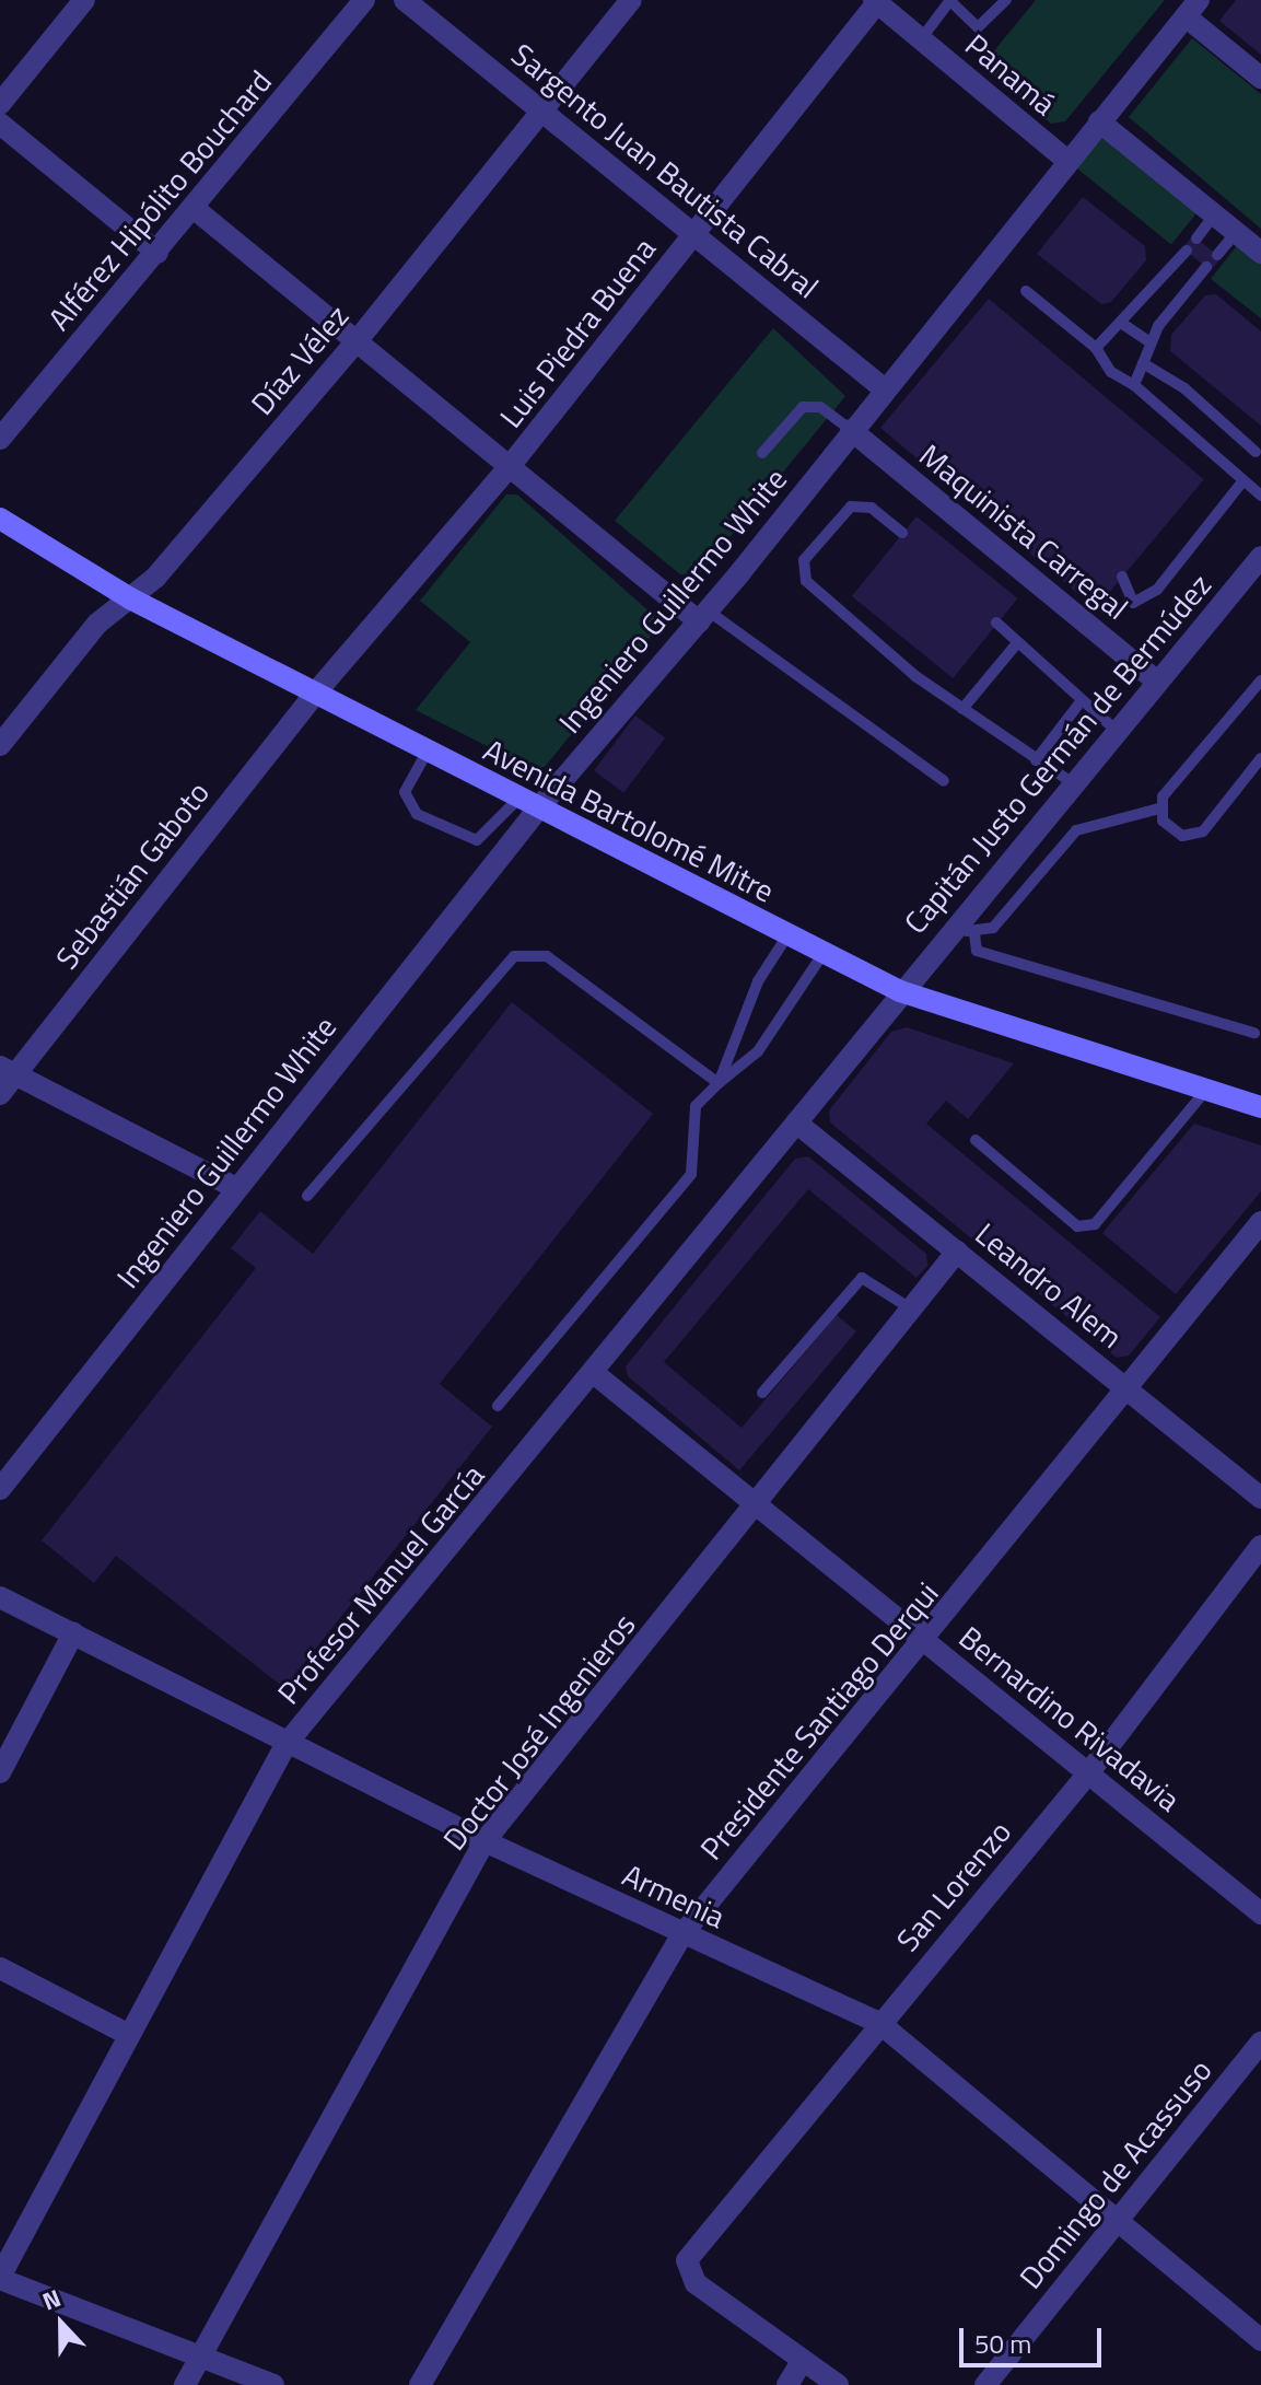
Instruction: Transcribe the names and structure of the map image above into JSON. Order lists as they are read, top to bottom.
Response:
{
  "streets": {
    "main road": ["Avenida Bartolomé Mitre"],
    "street": [
      "Panamá",
      "Sargento Juan Bautista Cabral",
      "Alférez Hipólito Bouchard",
      "Luis Piedra Buena",
      "Díaz Vélez",
      "Maquinista Carregal",
      "Ingeniero Guillermo White",
      "Capitán Justo Germán de Bermúdez",
      "Sebastián Gaboto",
      "Leandro Alem",
      "Profesor Manuel García",
      "Bernardino Rivadavia",
      "Presidente Santiago Derqui",
      "Doctor José Ingenieros",
      "San Lorenzo",
      "Armenia",
      "Domingo de Acassuso"
    ]
  },
  "crossings": [
    ["Panamá", "Luis Piedra Buena"],
    ["Panamá", "Ingeniero Guillermo White"],
    ["Sargento Juan Bautista Cabral", "Luis Piedra Buena"],
    ["Sargento Juan Bautista Cabral", "Díaz Vélez"],
    ["Sargento Juan Bautista Cabral", "Ingeniero Guillermo White"],
    ["Luis Piedra Buena", "Avenida Bartolomé Mitre"],
    ["Luis Piedra Buena", "Sebastián Gaboto"],
    ["Díaz Vélez", "Avenida Bartolomé Mitre"],
    ["Maquinista Carregal", "Ingeniero Guillermo White"],
    ["Maquinista Carregal", "Capitán Justo Germán de Bermúdez"],
    ["Ingeniero Guillermo White", "Avenida Bartolomé Mitre"],
    ["Capitán Justo Germán de Bermúdez", "Avenida Bartolomé Mitre"],
    ["Capitán Justo Germán de Bermúdez", "Profesor Manuel García"],
    ["Avenida Bartolomé Mitre", "Sebastián Gaboto"],
    ["Avenida Bartolomé Mitre", "Profesor Manuel García"],
    ["Leandro Alem", "Profesor Manuel García"],
    ["Leandro Alem", "Presidente Santiago Derqui"],
    ["Leandro Alem", "Doctor José Ingenieros"],
    ["Profesor Manuel García", "Bernardino Rivadavia"],
    ["Profesor Manuel García", "Armenia"],
    ["Bernardino Rivadavia", "Presidente Santiago Derqui"],
    ["Bernardino Rivadavia", "Doctor José Ingenieros"],
    ["Bernardino Rivadavia", "San Lorenzo"],
    ["Presidente Santiago Derqui", "Armenia"],
    ["Doctor José Ingenieros", "Armenia"],
    ["San Lorenzo", "Armenia"],
    ["Armenia", "Domingo de Acassuso"]
  ],
  "scale_bar": "50 m",
  "north": "top"
}
